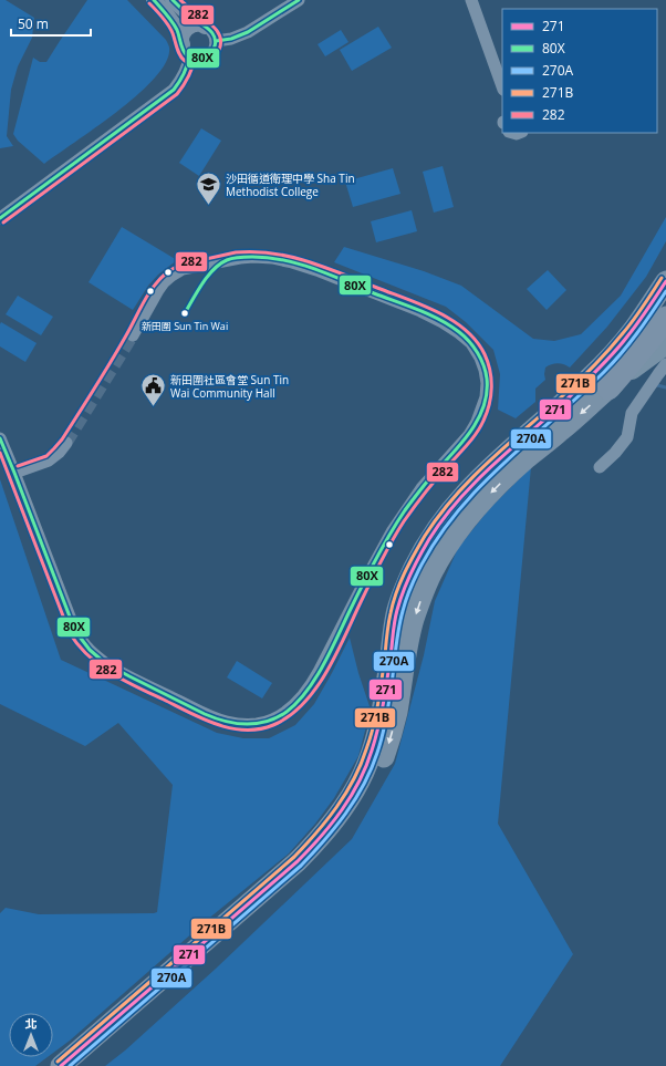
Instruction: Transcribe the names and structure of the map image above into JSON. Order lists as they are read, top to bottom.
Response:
{
  "places": {
    "school or university": ["沙田循道衛理中學 Sha Tin Methodist College"],
    "other": ["新田圍 Sun Tin Wai"],
    "public building": ["新田圍社區會堂 Sun Tin Wai Community Hall"]
  },
  "lines": [
    "transit line 80X",
    "transit line 282",
    "transit line 271B",
    "transit line 271",
    "transit line 270A"
  ],
  "legend": [
    "271",
    "80X",
    "270A",
    "271B",
    "282"
  ],
  "scale_bar": "50 m",
  "north": "top"
}
